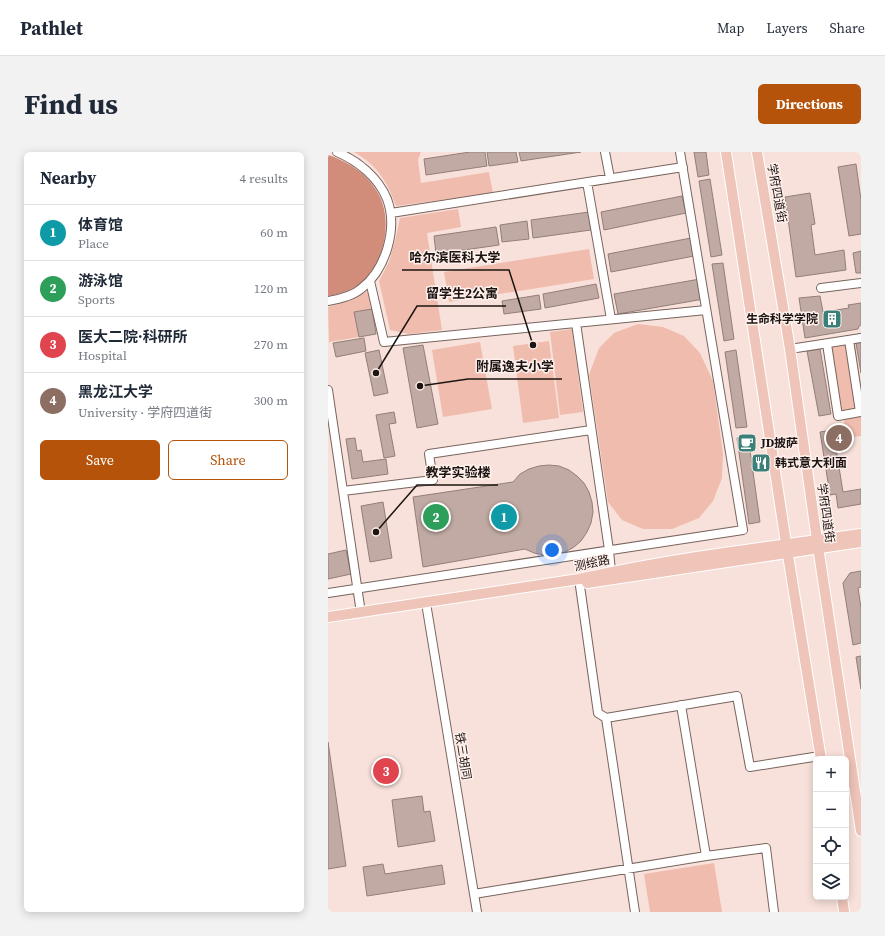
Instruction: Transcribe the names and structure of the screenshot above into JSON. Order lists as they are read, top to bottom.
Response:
{
  "streets": {
    "main road": ["学府四道街", "测绘路"],
    "street": ["铁三胡同"]
  },
  "crossings": [
    ["学府四道街", "测绘路"],
    ["测绘路", "铁三胡同"]
  ],
  "places": {
    "building": ["生命科学学院"],
    "other": [
      "哈尔滨医科大学",
      "留学生2公寓",
      "附属逸夫小学",
      "教学实验楼"
    ],
    "cafe": ["JD披萨"],
    "restaurant": ["韩式意大利面"]
  },
  "page": {
    "header": "Pathlet",
    "nav": ["Map", "Layers", "Share"],
    "buttons": [
      "Directions",
      ["Save", "Share"]
    ],
    "title": "Find us",
    "heading": ["Nearby", "4 results"],
    "list": [
      {
        "mark": "1",
        "name": "体育馆",
        "note": "Place",
        "value": "60 m"
      },
      {
        "mark": "2",
        "name": "游泳馆",
        "note": "Sports",
        "value": "120 m"
      },
      {
        "mark": "3",
        "name": "医大二院·科研所",
        "note": "Hospital",
        "value": "270 m"
      },
      {
        "mark": "4",
        "name": "黑龙江大学",
        "note": "University · 学府四道街",
        "value": "300 m"
      }
    ],
    "pins": [
      "4",
      "1",
      "2",
      "3"
    ],
    "map_buttons": ["+", "−"]
  }
}
